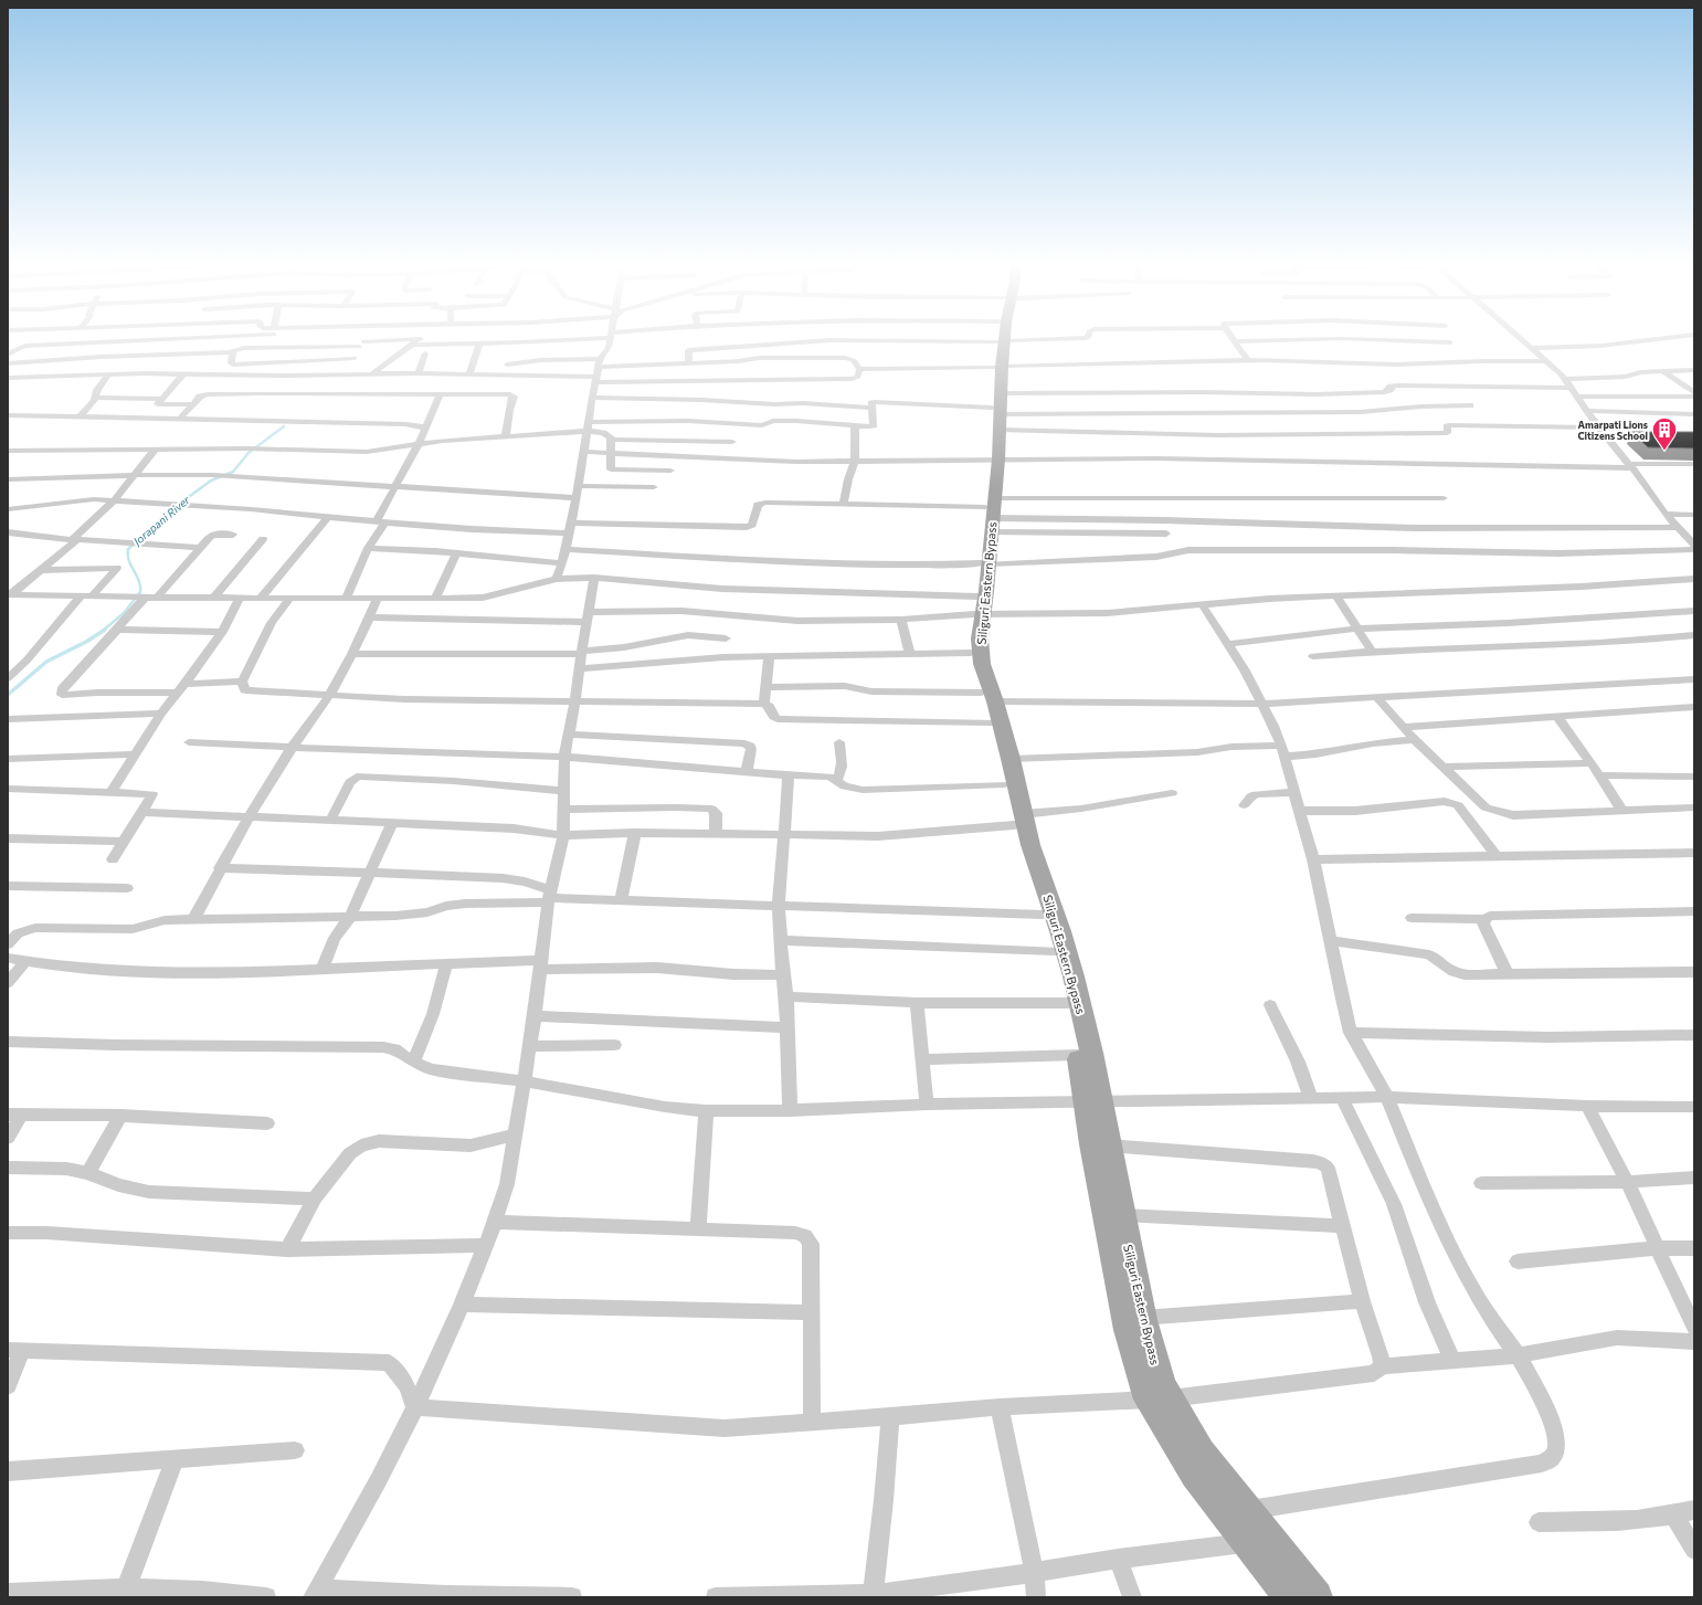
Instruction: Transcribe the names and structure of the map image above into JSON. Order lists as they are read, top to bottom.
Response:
{
  "streets": {
    "main road": ["Siliguri Eastern Bypass"]
  },
  "water": ["Jorapani River"],
  "places": {
    "building": ["Amarpati Lions Citizens School"]
  }
}
